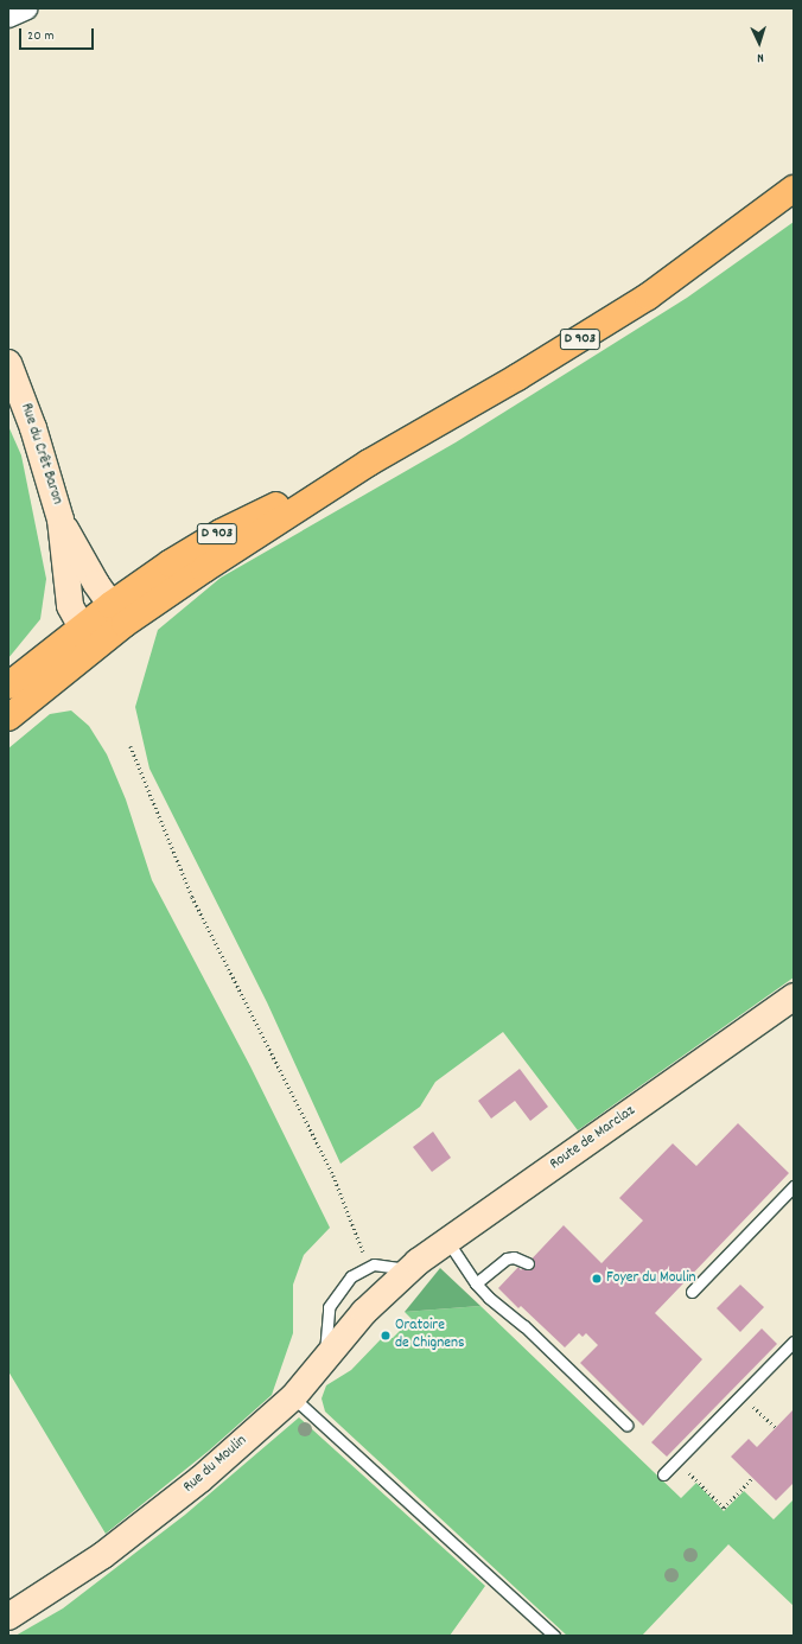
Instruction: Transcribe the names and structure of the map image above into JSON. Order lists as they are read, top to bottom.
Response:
{
  "streets": {
    "main road": ["D 903"],
    "street": ["Rue du Crêt Baron", "Route de Marclaz", "Rue du Moulin"]
  },
  "crossings": [
    ["D 903", "Rue du Crêt Baron"],
    ["Route de Marclaz", "Rue du Moulin"]
  ],
  "places": ["Foyer du Moulin", "Oratoire de Chignens"],
  "scale_bar": "20 m",
  "north": "bottom"
}
